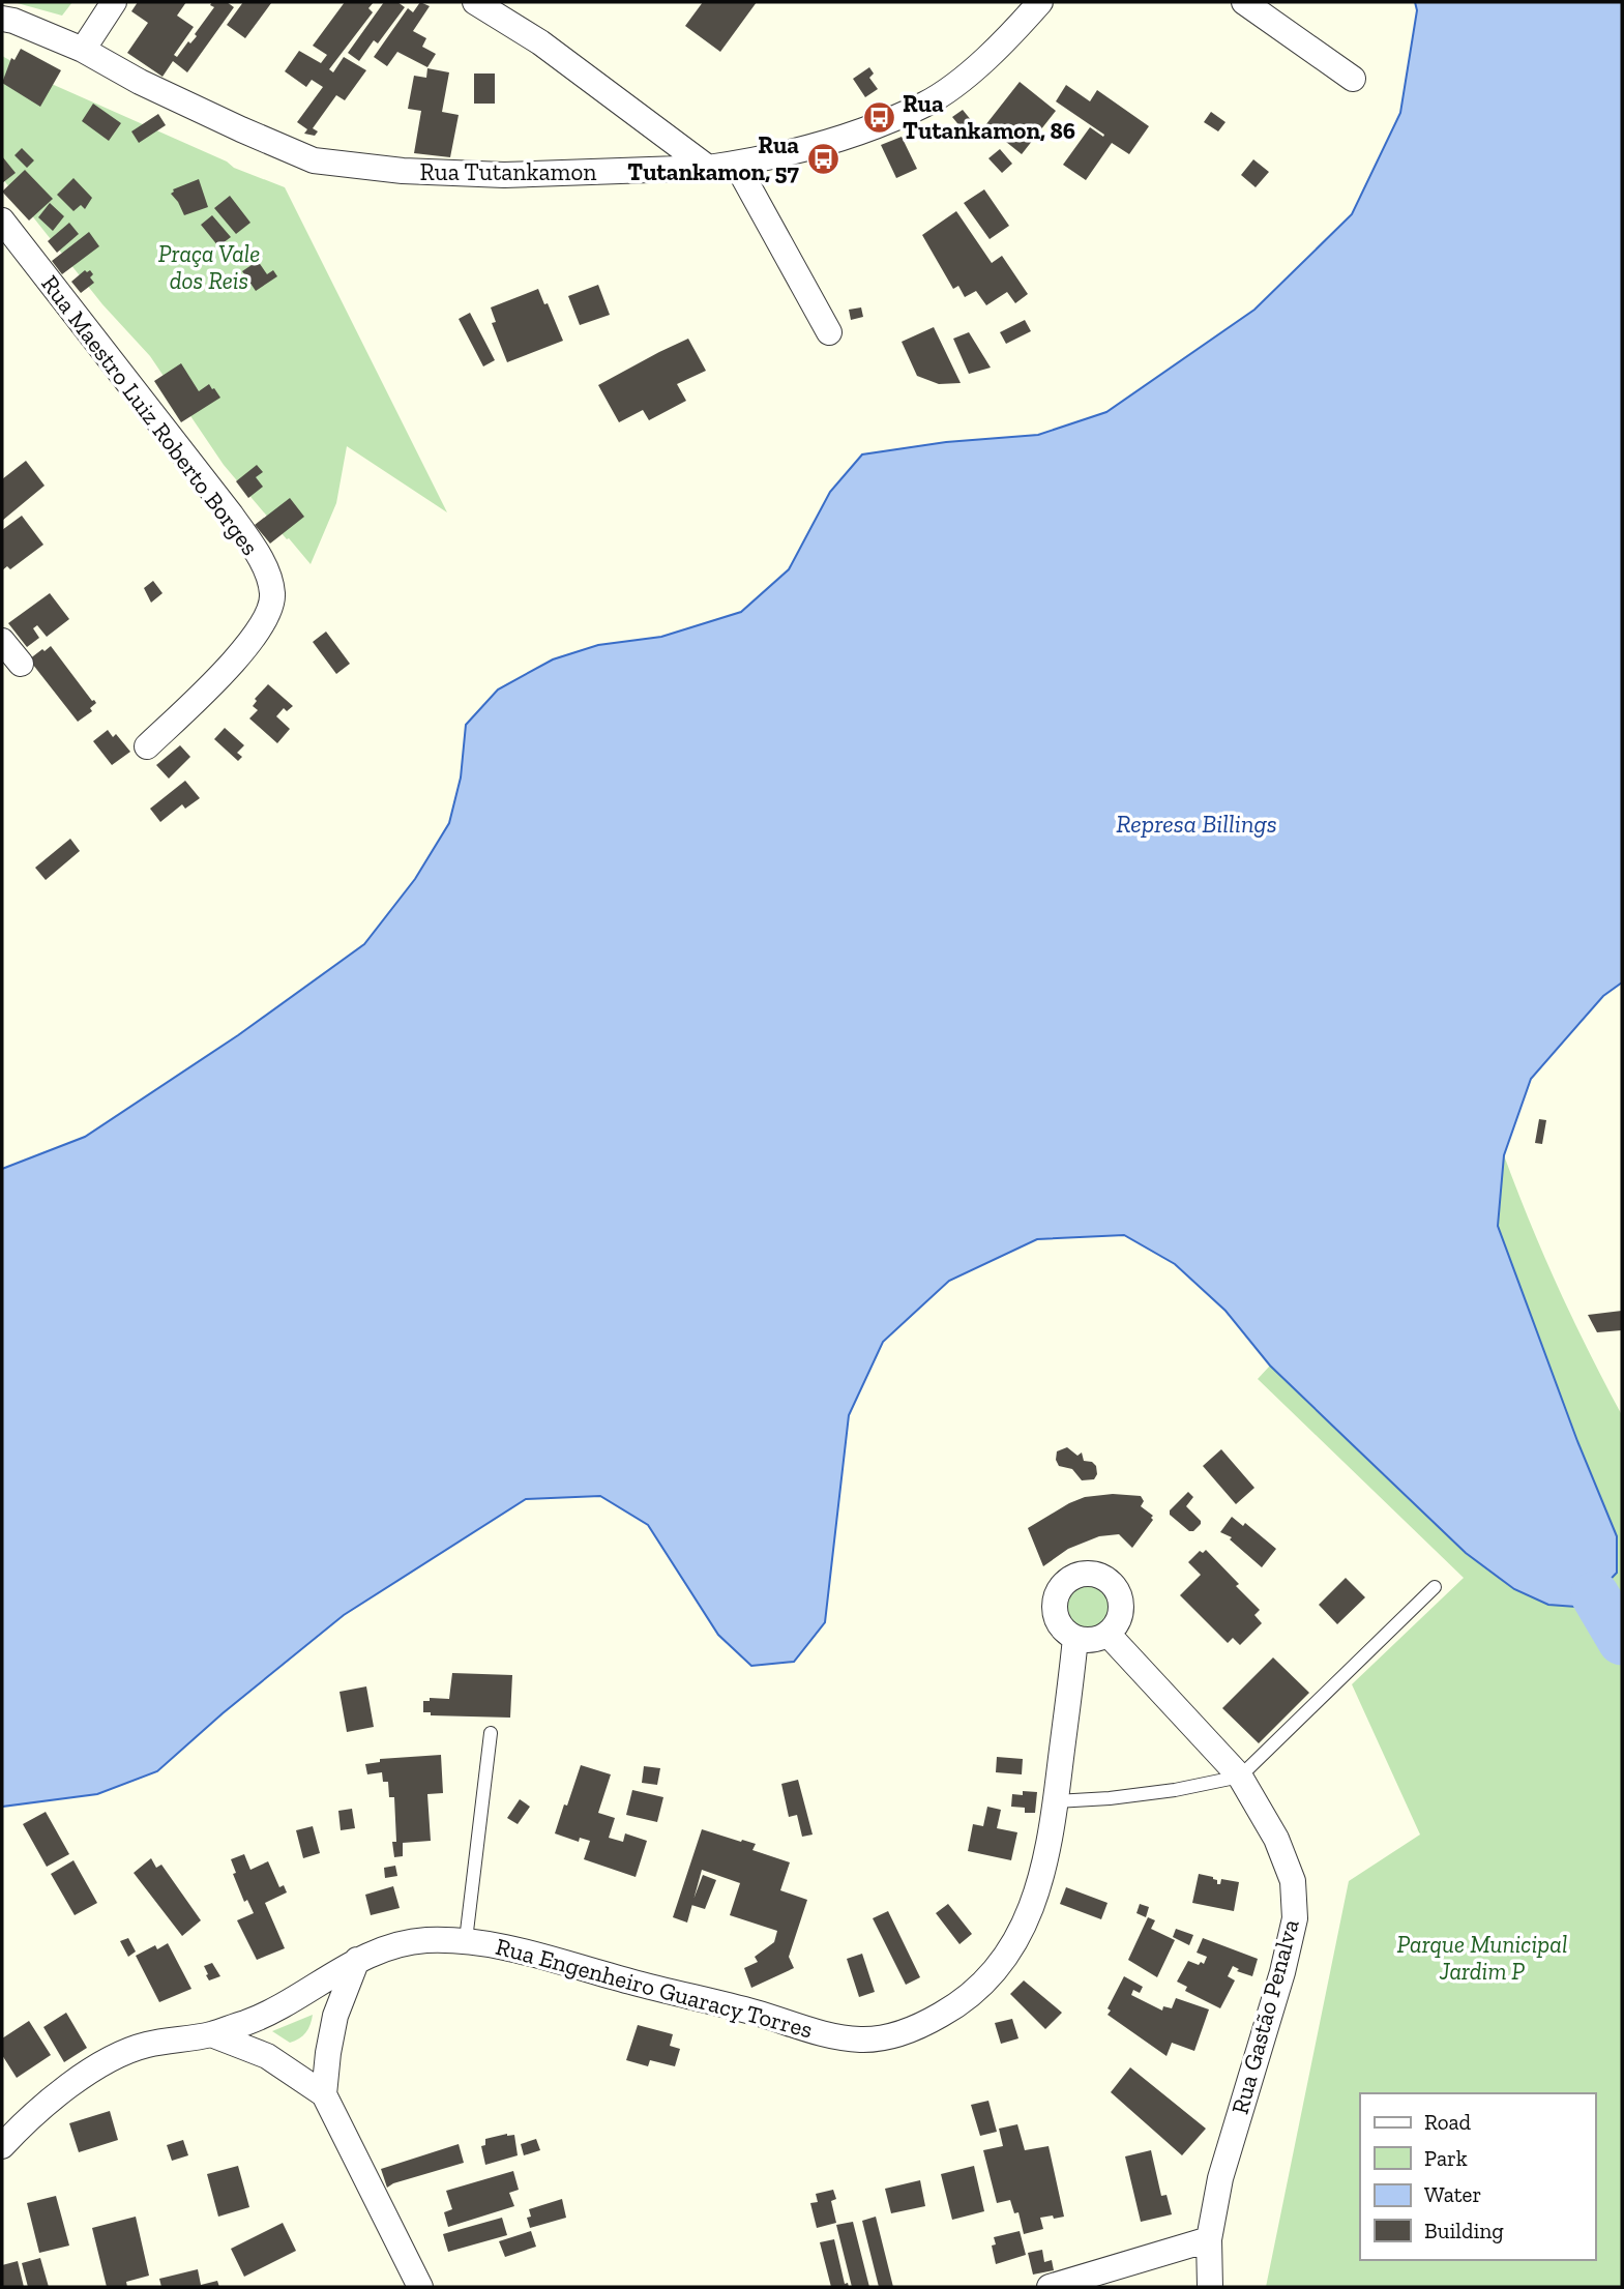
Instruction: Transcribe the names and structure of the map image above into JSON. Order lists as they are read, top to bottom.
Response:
{
  "streets": {
    "street": [
      "Rua Tutankamon",
      "Rua Maestro Luiz Roberto Borges",
      "Rua Engenheiro Guaracy Torres",
      "Rua Gastão Penalva"
    ]
  },
  "crossings": [
    ["Rua Engenheiro Guaracy Torres", "Rua Gastão Penalva"]
  ],
  "water": ["Represa Billings"],
  "parks": ["Praça Vale dos Reis", "Parque Municipal Jardim P"],
  "places": {
    "bus stop": ["Rua Tutankamon, 86", "Rua Tutankamon, 57"]
  },
  "legend": [
    "Road",
    "Park",
    "Water",
    "Building"
  ]
}
